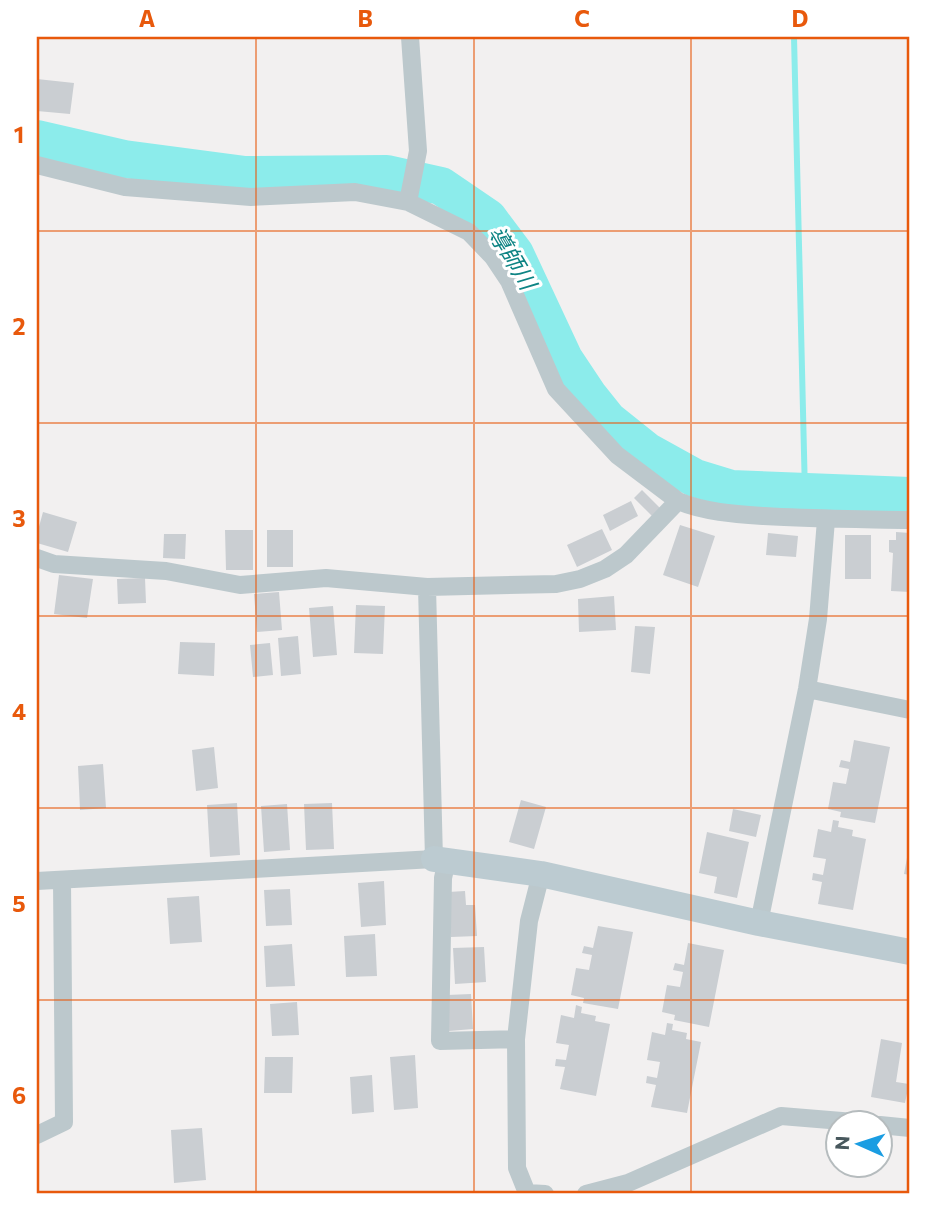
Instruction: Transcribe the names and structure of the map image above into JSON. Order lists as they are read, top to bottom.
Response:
{
  "water": ["導師川"],
  "north": "left",
  "grid": {
    "columns": [
      "A",
      "B",
      "C",
      "D"
    ],
    "rows": [
      "1",
      "2",
      "3",
      "4",
      "5",
      "6"
    ]
  }
}
